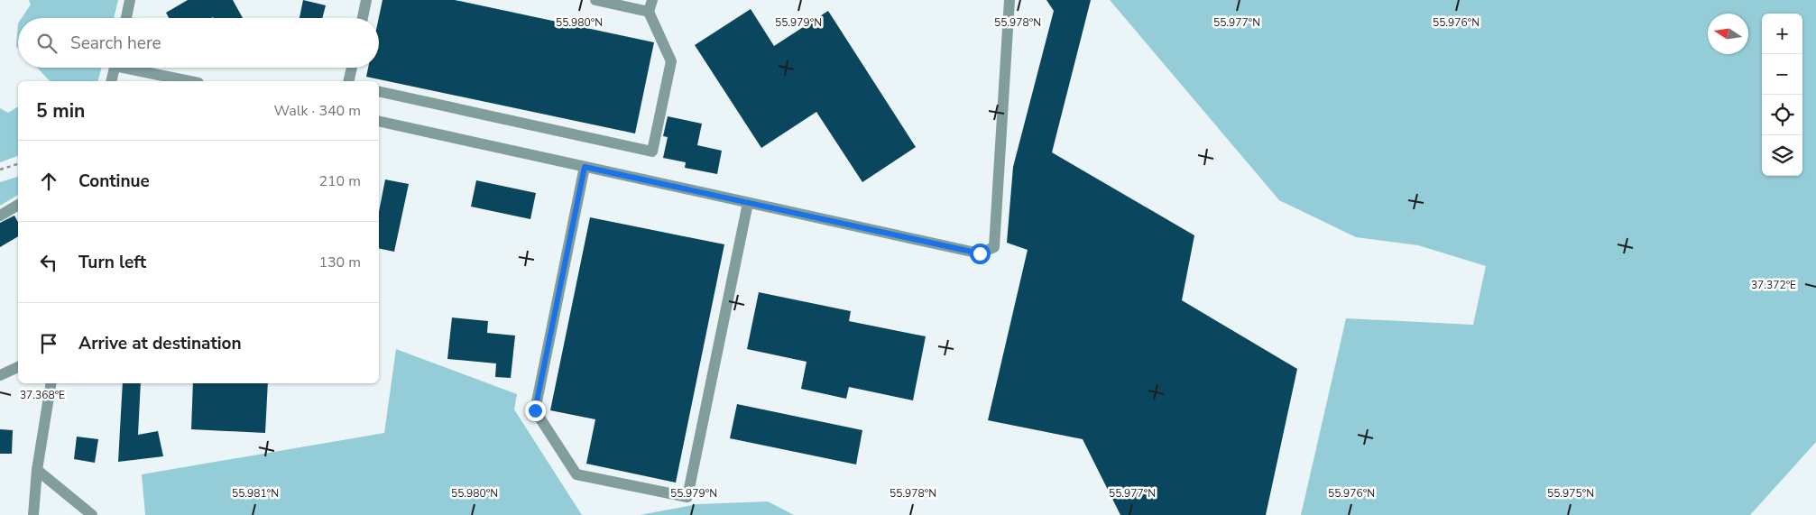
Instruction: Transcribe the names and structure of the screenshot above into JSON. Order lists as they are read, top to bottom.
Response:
{
  "north": "left",
  "page": {
    "map_buttons": ["+", "−"],
    "search": "Search here",
    "heading": ["5 min", "Walk · 340 m"],
    "list": [
      ["Continue", "210 m"],
      ["Turn left", "130 m"],
      "Arrive at destination"
    ]
  },
  "coordinates": [
    "55.980°N",
    "55.979°N",
    "55.978°N",
    "55.977°N",
    "55.976°N",
    "37.372°E",
    "37.368°E",
    "55.981°N",
    "55.975°N"
  ]
}
